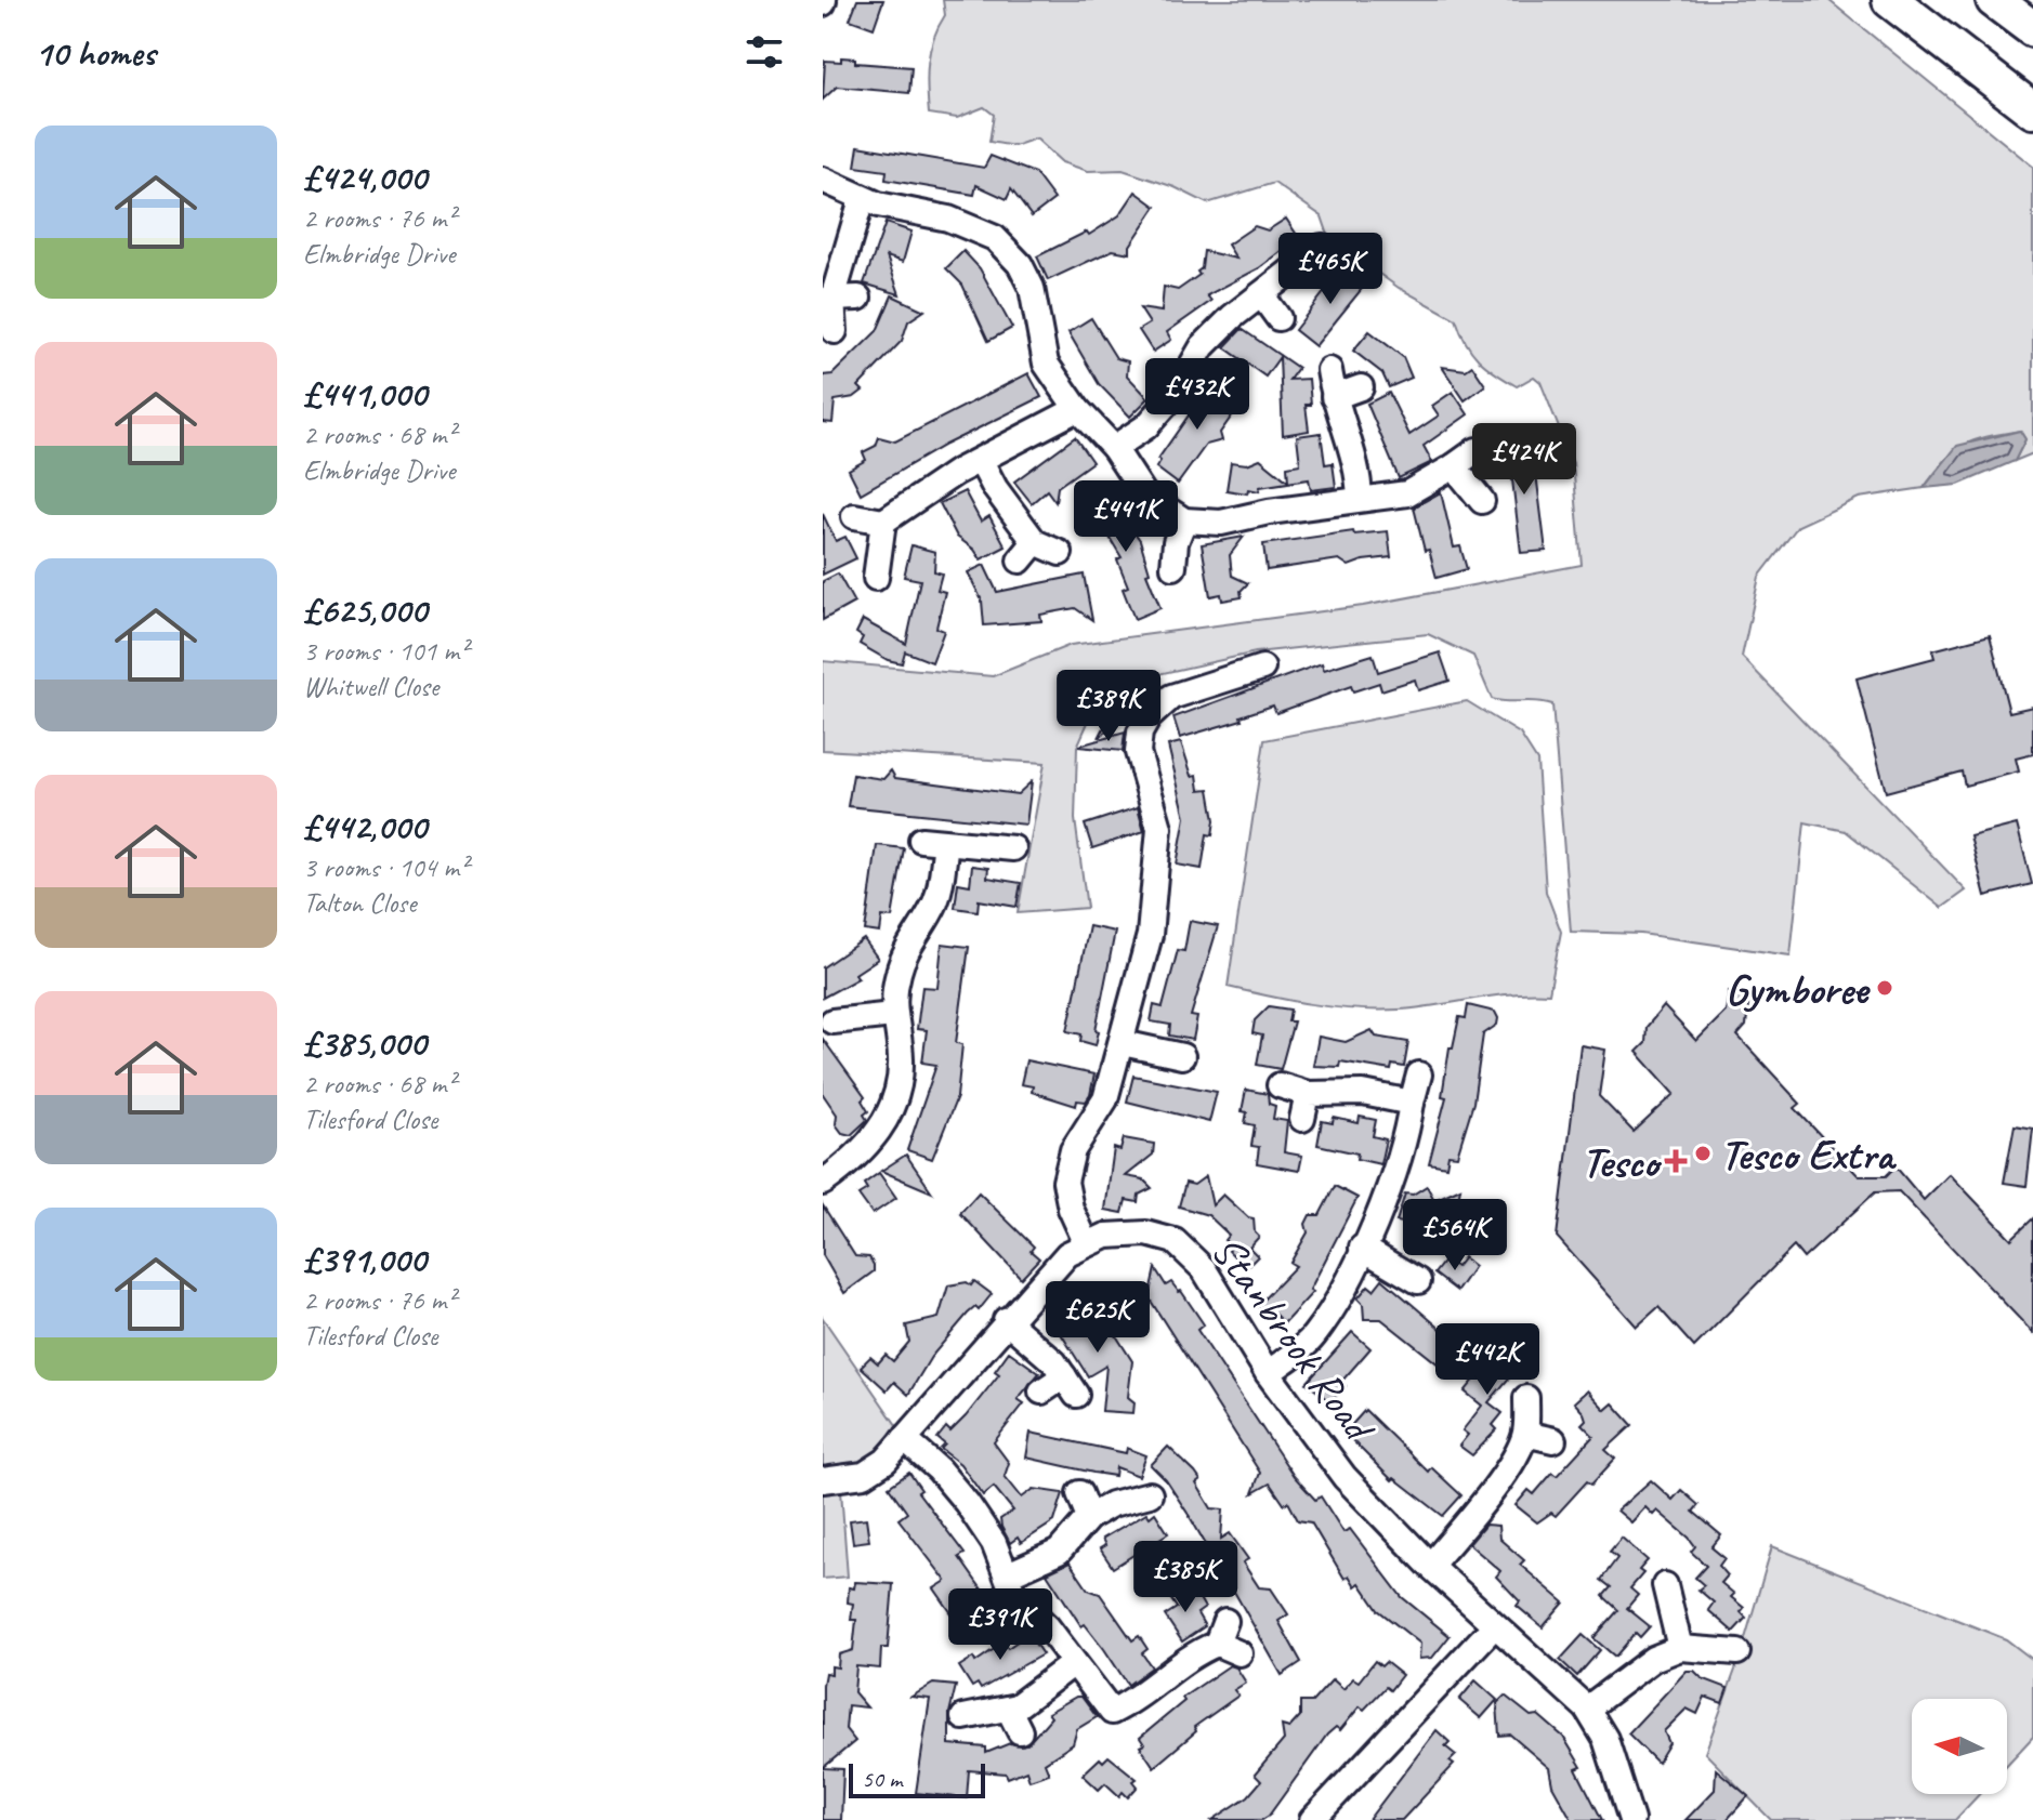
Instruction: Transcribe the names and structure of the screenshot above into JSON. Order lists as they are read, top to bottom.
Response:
{
  "streets": {
    "street": ["Stanbrook Road"]
  },
  "places": {
    "other": ["Gymboree", "Tesco Extra"],
    "health": ["Tesco"]
  },
  "scale_bar": "50 m",
  "north": "left",
  "page": {
    "heading": "10 homes",
    "list": [
      {
        "name": "£424,000",
        "note": "2 rooms · 76 m² · Elmbridge Drive"
      },
      {
        "name": "£441,000",
        "note": "2 rooms · 68 m² · Elmbridge Drive"
      },
      {
        "name": "£625,000",
        "note": "3 rooms · 101 m² · Whitwell Close"
      },
      {
        "name": "£442,000",
        "note": "3 rooms · 104 m² · Talton Close"
      },
      {
        "name": "£385,000",
        "note": "2 rooms · 68 m² · Tilesford Close"
      },
      {
        "name": "£391,000",
        "note": "2 rooms · 76 m² · Tilesford Close"
      }
    ],
    "price": [
      "£465K",
      "£432K",
      "£424K",
      "£441K",
      "£389K",
      "£564K",
      "£625K",
      "£442K",
      "£385K",
      "£391K"
    ],
    "scale": "50 m"
  }
}
